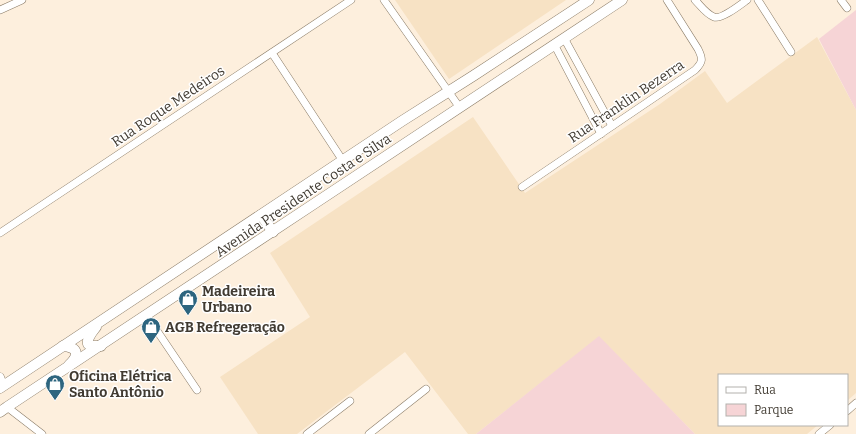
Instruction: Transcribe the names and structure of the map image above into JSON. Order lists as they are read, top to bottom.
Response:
{
  "streets": {
    "main road": ["Avenida Presidente Costa e Silva"],
    "street": ["Rua Franklin Bezerra", "Rua Roque Medeiros"]
  },
  "places": {
    "shop": ["Madeireira Urbano", "AGB Refregeração", "Oficina Elétrica Santo Antônio"]
  },
  "legend": ["Rua", "Parque"]
}
